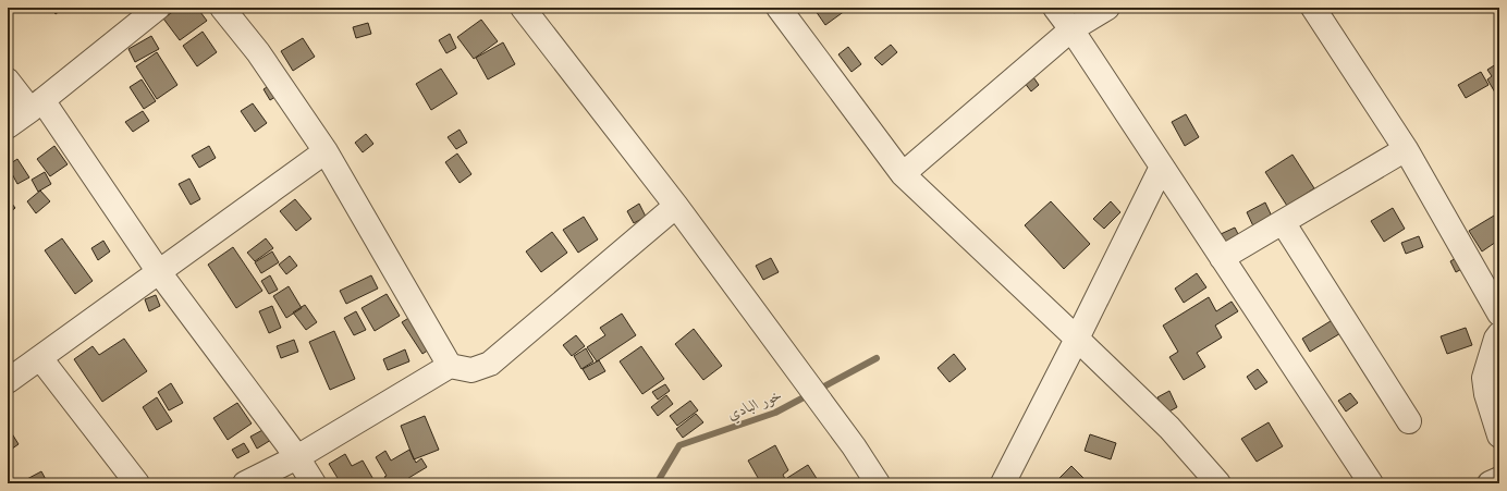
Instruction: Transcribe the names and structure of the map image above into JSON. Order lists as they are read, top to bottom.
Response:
{
  "water": ["خور البادي"]
}
